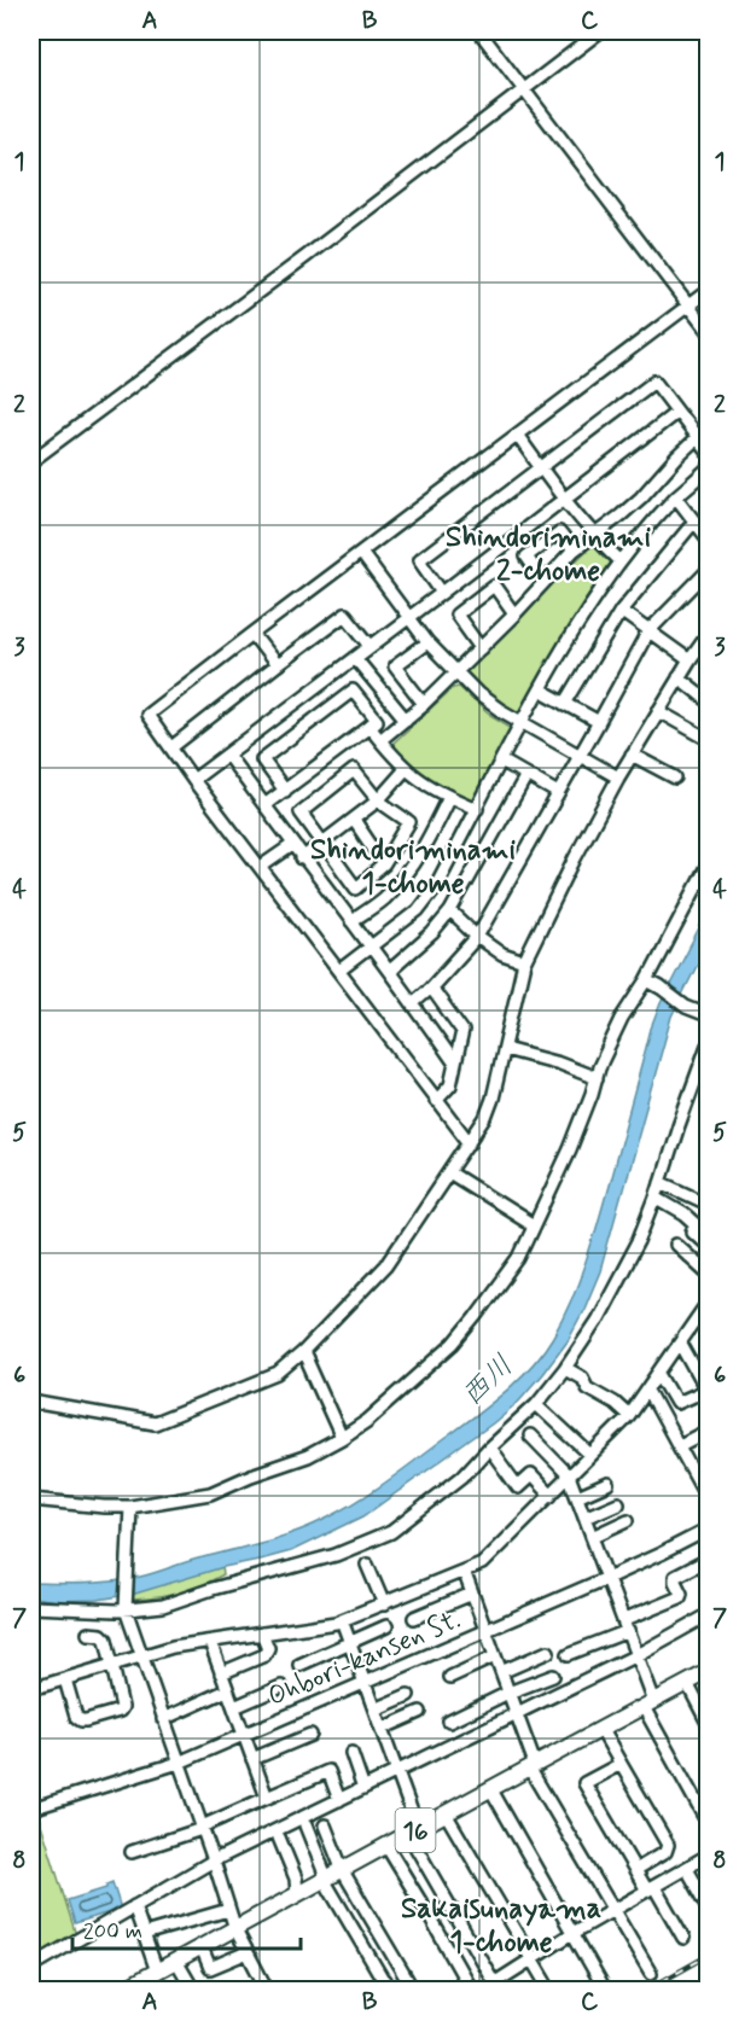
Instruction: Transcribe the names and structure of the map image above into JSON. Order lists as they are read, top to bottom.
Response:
{
  "streets": {
    "main road": ["16"],
    "street": ["Ohbori-kansen St."]
  },
  "districts": ["Shindoriminami 2-chome", "Shindoriminami 1-chome", "Sakaisunayama 1-chome"],
  "water": ["西川"],
  "scale_bar": "200 m",
  "grid": {
    "columns": ["A", "B", "C"],
    "rows": [
      "1",
      "2",
      "3",
      "4",
      "5",
      "6",
      "7",
      "8"
    ]
  }
}
